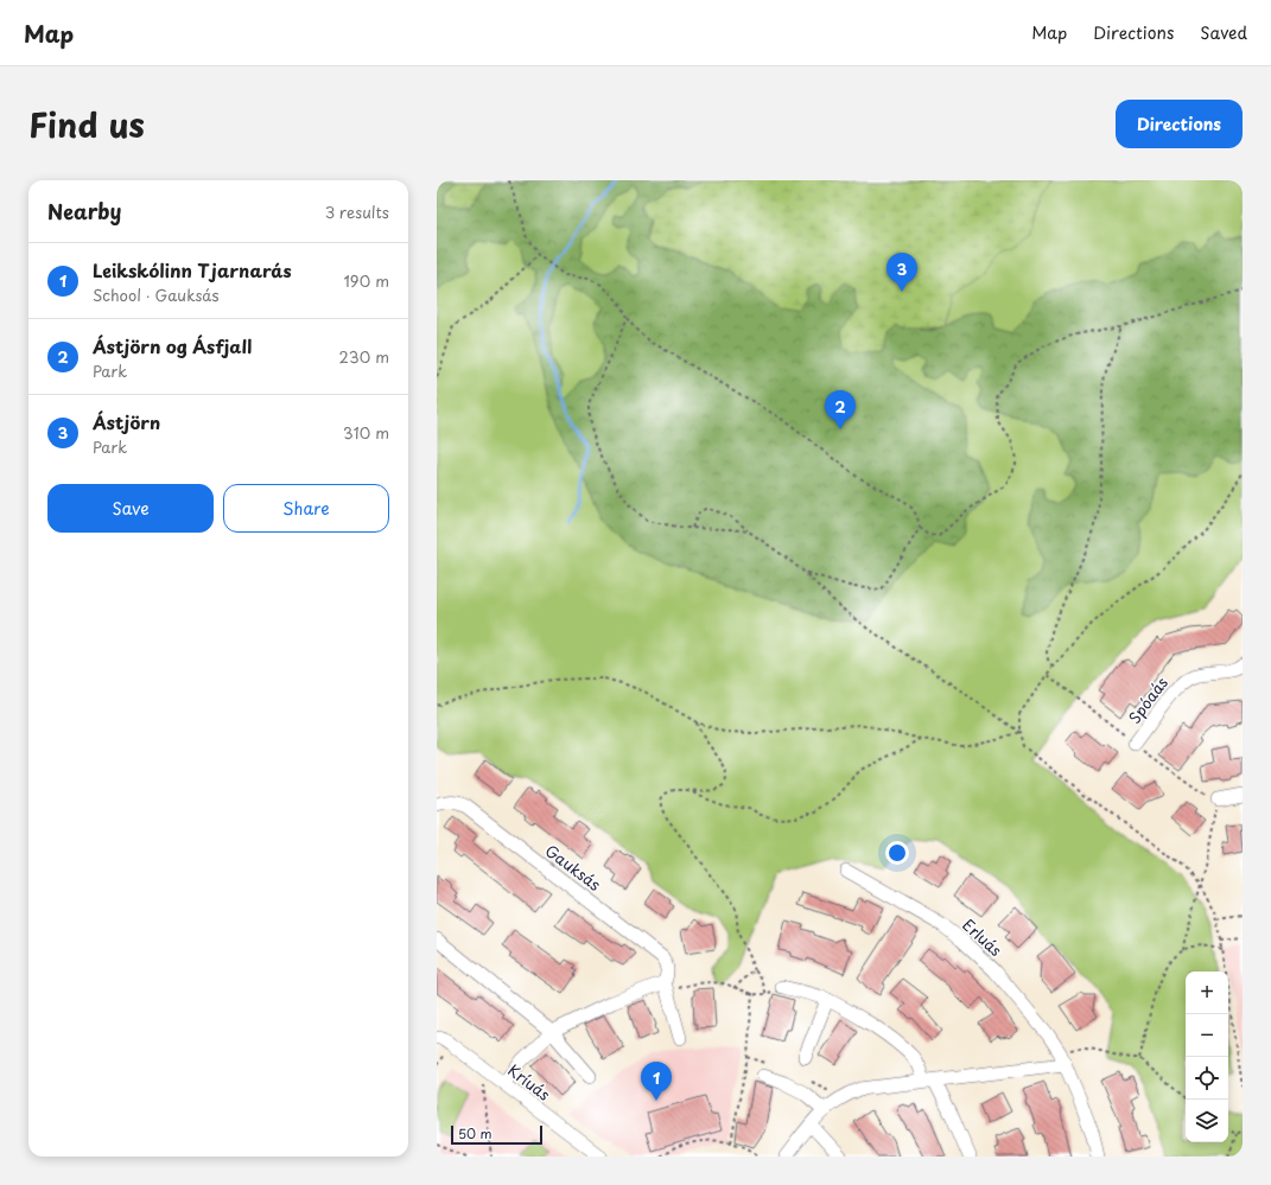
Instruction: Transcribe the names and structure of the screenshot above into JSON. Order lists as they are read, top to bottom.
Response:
{
  "streets": {
    "street": [
      "Spóaás",
      "Gauksás",
      "Erluás",
      "Kríuás"
    ]
  },
  "scale_bar": "50 m",
  "page": {
    "header": "Map",
    "nav": ["Map", "Directions", "Saved"],
    "title": "Find us",
    "buttons": [
      "Directions",
      ["Save", "Share"]
    ],
    "heading": ["Nearby", "3 results"],
    "list": [
      {
        "mark": "1",
        "name": "Leikskólinn Tjarnarás",
        "note": "School · Gauksás",
        "value": "190 m"
      },
      {
        "mark": "2",
        "name": "Ástjörn og Ásfjall",
        "note": "Park",
        "value": "230 m"
      },
      {
        "mark": "3",
        "name": "Ástjörn",
        "note": "Park",
        "value": "310 m"
      }
    ],
    "pins": ["3", "2", "1"],
    "map_buttons": ["+", "−"],
    "scale": "50 m"
  }
}
